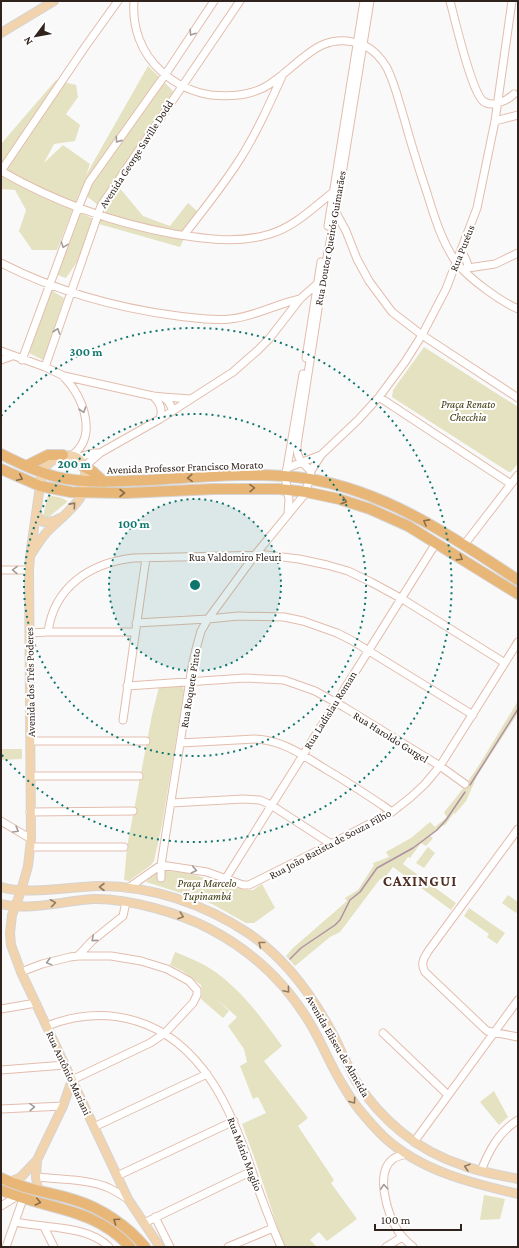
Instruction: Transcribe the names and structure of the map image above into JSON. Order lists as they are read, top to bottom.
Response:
{
  "streets": {
    "highway": ["Avenida Professor Francisco Morato"],
    "main road": ["Avenida dos Três Poderes", "Avenida Eliseu de Almeida", "Rua Antônio Mariani"],
    "street": [
      "Avenida George Saville Dodd",
      "Rua Doutor Queirós Guimarães",
      "Rua Puréus",
      "Rua Valdomiro Fleuri",
      "Rua Roquete Pinto",
      "Rua Ladislau Roman",
      "Rua Haroldo Gurgel",
      "Rua João Batista de Souza Filho",
      "Rua Mário Maglio"
    ]
  },
  "crossings": [
    ["Rua Doutor Queirós Guimarães", "Rua Puréus"],
    ["Rua Doutor Queirós Guimarães", "Avenida Professor Francisco Morato"],
    ["Rua Puréus", "Avenida Professor Francisco Morato"],
    ["Rua Puréus", "Rua Roquete Pinto"],
    ["Avenida Professor Francisco Morato", "Avenida dos Três Poderes"],
    ["Avenida Professor Francisco Morato", "Rua Roquete Pinto"],
    ["Avenida Professor Francisco Morato", "Rua Ladislau Roman"],
    ["Rua Valdomiro Fleuri", "Rua Roquete Pinto"],
    ["Rua Valdomiro Fleuri", "Rua Ladislau Roman"],
    ["Rua Valdomiro Fleuri", "Rua João Batista de Souza Filho"],
    ["Avenida dos Três Poderes", "Avenida Eliseu de Almeida"],
    ["Avenida dos Três Poderes", "Rua Antônio Mariani"],
    ["Rua Roquete Pinto", "Rua Haroldo Gurgel"],
    ["Rua Roquete Pinto", "Rua João Batista de Souza Filho"],
    ["Rua Ladislau Roman", "Rua Haroldo Gurgel"],
    ["Rua Ladislau Roman", "Rua João Batista de Souza Filho"],
    ["Rua Haroldo Gurgel", "Rua João Batista de Souza Filho"],
    ["Avenida Eliseu de Almeida", "Rua Antônio Mariani"],
    ["Rua Antônio Mariani", "Rua Mário Maglio"]
  ],
  "districts": ["CAXINGUI"],
  "parks": ["Praça Renato Checchia", "Praça Marcelo Tupinambá"],
  "scale_bar": "100 m",
  "north": "bottom left",
  "rings": ["300 m", "200 m", "100 m"]
}
